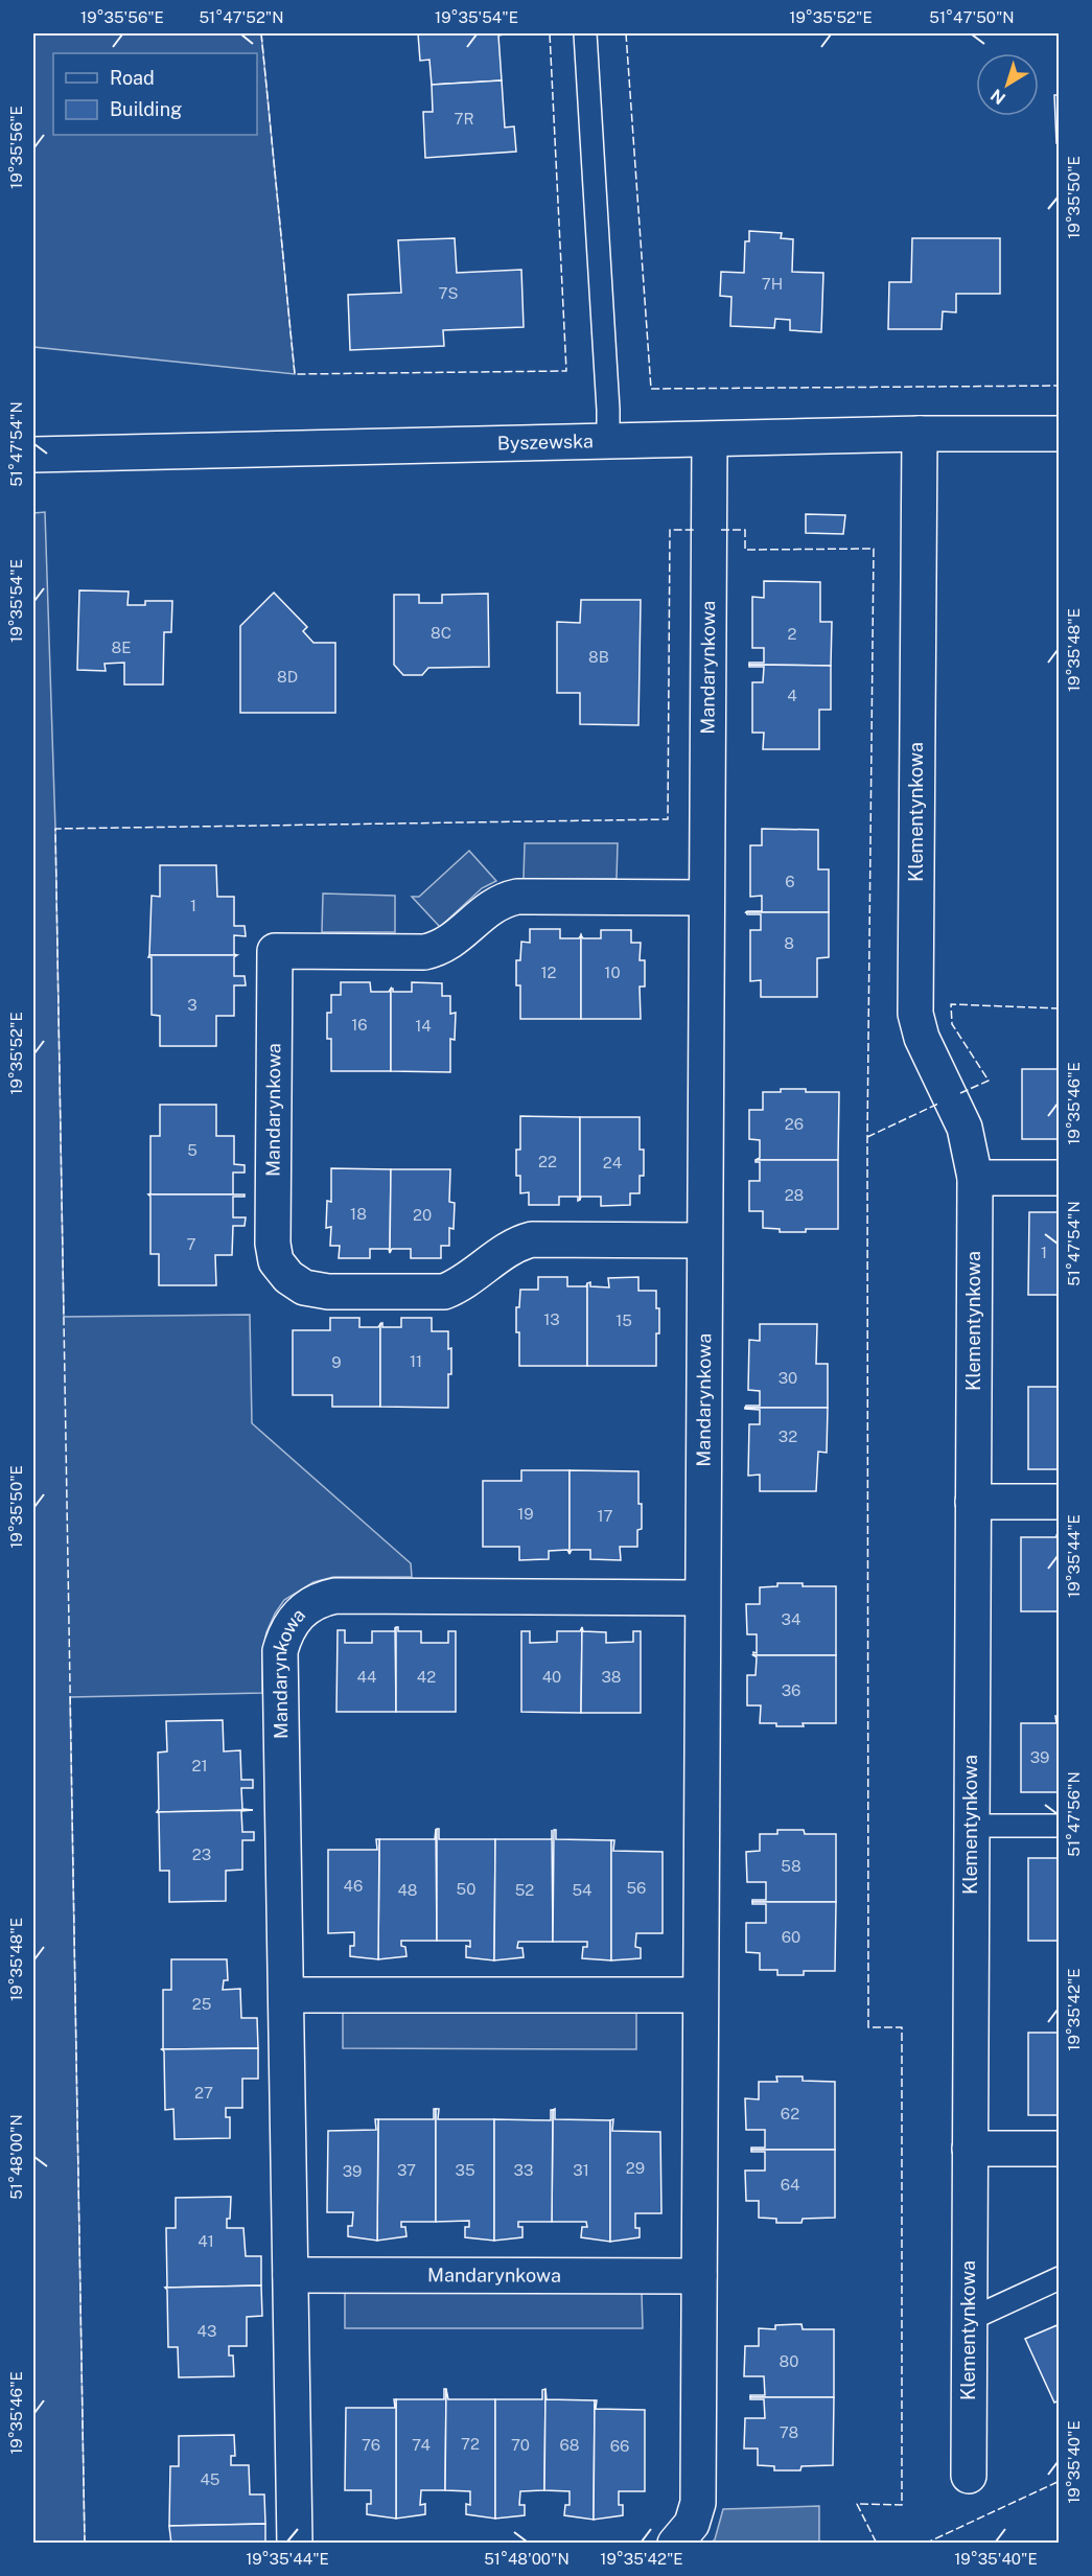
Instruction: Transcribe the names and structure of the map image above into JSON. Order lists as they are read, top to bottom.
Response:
{
  "streets": {
    "street": ["Byszewska", "Mandarynkowa", "Klementynkowa"]
  },
  "crossings": [
    ["Byszewska", "Mandarynkowa"],
    ["Byszewska", "Klementynkowa"]
  ],
  "house_numbers": [
    "7R",
    "7H",
    "7S",
    "8C",
    "2",
    "8E",
    "8B",
    "8D",
    "4",
    "6",
    "1",
    "8",
    "12",
    "10",
    "3",
    "16",
    "14",
    "26",
    "5",
    "22",
    "24",
    "28",
    "18",
    "20",
    "7",
    "1",
    "13",
    "15",
    "11",
    "9",
    "30",
    "32",
    "19",
    "17",
    "34",
    "44",
    "42",
    "40",
    "38",
    "36",
    "39",
    "21",
    "23",
    "58",
    "46",
    "56",
    "50",
    "48",
    "52",
    "54",
    "60",
    "25",
    "27",
    "62",
    "29",
    "37",
    "35",
    "33",
    "31",
    "39",
    "64",
    "41",
    "43",
    "80",
    "78",
    "72",
    "76",
    "74",
    "70",
    "68",
    "66",
    "45"
  ],
  "legend": ["Road", "Building"],
  "north": "bottom left",
  "coordinates": [
    "19°35'56\"E",
    "51°47'52\"N",
    "19°35'54\"E",
    "19°35'52\"E",
    "51°47'50\"N",
    "19°35'50\"E",
    "51°47'54\"N",
    "19°35'48\"E",
    "19°35'46\"E",
    "19°35'44\"E",
    "51°47'56\"N",
    "19°35'42\"E",
    "51°48'00\"N",
    "19°35'40\"E"
  ]
}
